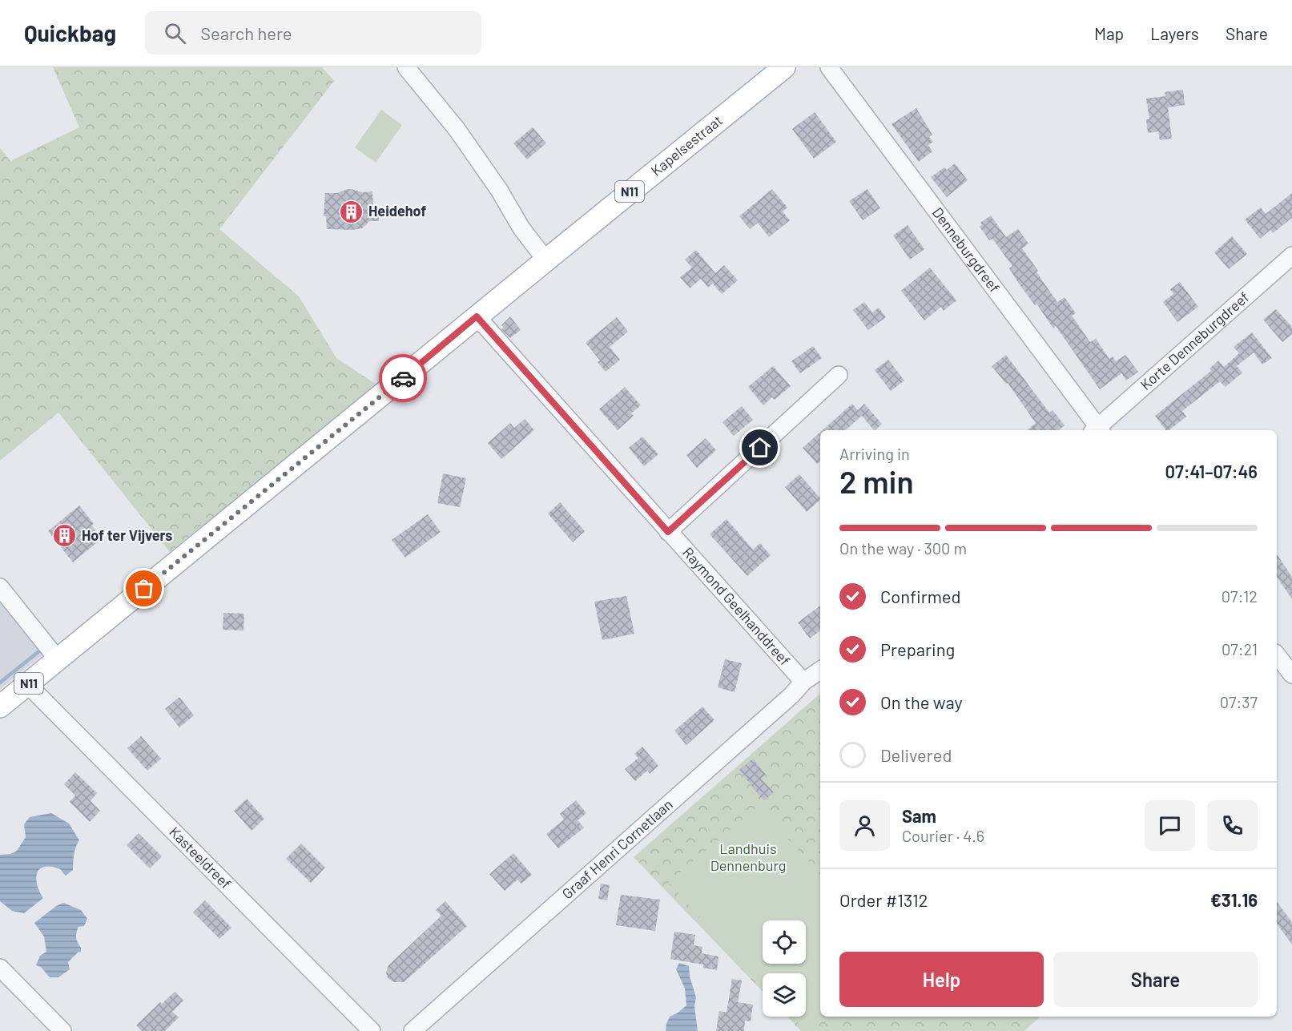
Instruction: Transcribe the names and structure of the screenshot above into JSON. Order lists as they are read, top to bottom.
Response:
{
  "streets": {
    "main road": ["Kapelsestraat", "N11"],
    "street": [
      "Denneburgdreef",
      "Korte Denneburgdreef",
      "Raymond Geelhanddreef",
      "Graaf Henri Cornetlaan",
      "Kasteeldreef"
    ]
  },
  "crossings": [
    ["Kapelsestraat", "Raymond Geelhanddreef"],
    ["Kapelsestraat", "Kasteeldreef"],
    ["Raymond Geelhanddreef", "Graaf Henri Cornetlaan"]
  ],
  "parks": ["Landhuis Dennenburg"],
  "places": {
    "building": ["Heidehof", "Hof ter Vijvers"]
  },
  "page": {
    "header": "Quickbag",
    "search": "Search here",
    "nav": ["Map", "Layers", "Share"],
    "heading": ["2 min", "Arriving in", "07:41–07:46"],
    "panel": [
      "Sam",
      "Courier · 4.6",
      "Order #1312",
      "€31.16"
    ],
    "bar": "On the way · 300 m",
    "list": [
      ["Confirmed", "07:12"],
      ["Preparing", "07:21"],
      ["On the way", "07:37"],
      "Delivered"
    ],
    "buttons": ["Help", "Share"]
  }
}
